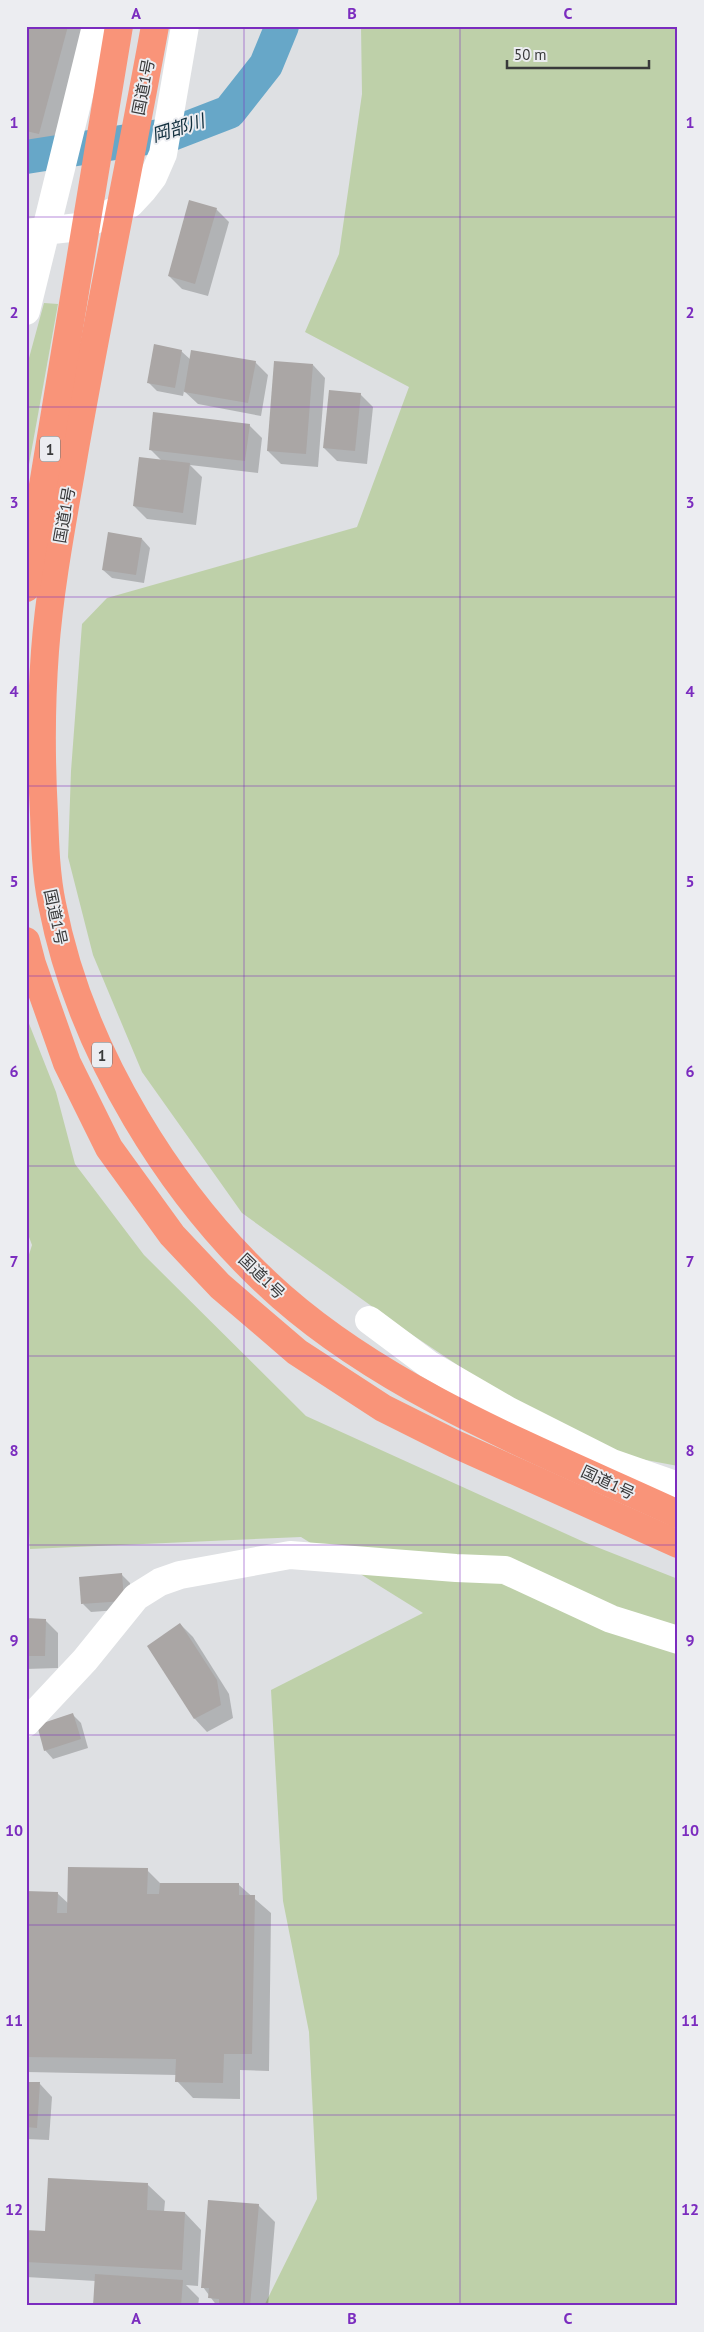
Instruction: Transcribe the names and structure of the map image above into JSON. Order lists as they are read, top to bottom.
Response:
{
  "streets": {
    "highway": ["国道1号", "1"]
  },
  "water": ["岡部川"],
  "scale_bar": "50 m",
  "grid": {
    "columns": ["A", "B", "C"],
    "rows": [
      "1",
      "2",
      "3",
      "4",
      "5",
      "6",
      "7",
      "8",
      "9",
      "10",
      "11",
      "12"
    ]
  }
}
